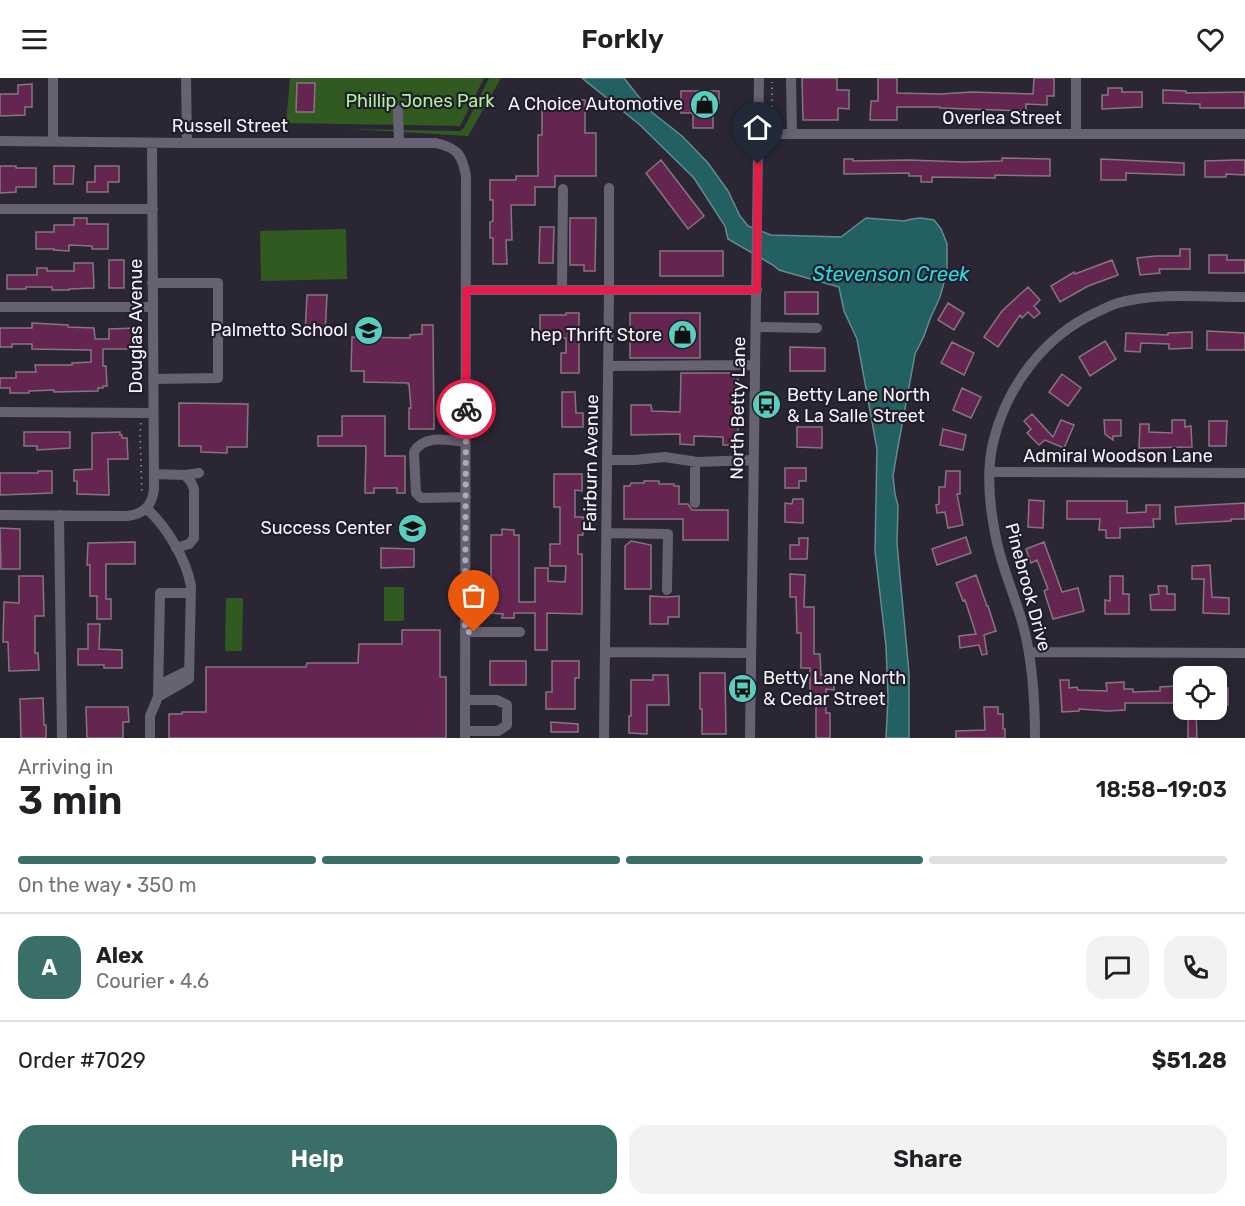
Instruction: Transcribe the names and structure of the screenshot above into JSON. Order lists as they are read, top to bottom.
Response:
{
  "streets": {
    "street": [
      "Overlea Street",
      "Russell Street",
      "Douglas Avenue",
      "North Betty Lane",
      "Admiral Woodson Lane",
      "Fairburn Avenue",
      "Pinebrook Drive"
    ]
  },
  "crossings": [
    ["Overlea Street", "North Betty Lane"],
    ["Russell Street", "Douglas Avenue"],
    ["Admiral Woodson Lane", "Pinebrook Drive"]
  ],
  "water": ["Stevenson Creek"],
  "parks": ["Phillip Jones Park"],
  "places": {
    "shop": ["A Choice Automotive", "hep Thrift Store"],
    "school or university": ["Palmetto School", "Success Center"],
    "bus stop": ["Betty Lane North & La Salle Street", "Betty Lane North & Cedar Street"]
  },
  "page": {
    "header": "Forkly",
    "heading": ["3 min", "Arriving in", "18:58–19:03"],
    "panel": [
      "Alex",
      "Courier · 4.6",
      "Order #7029",
      "$51.28"
    ],
    "bar": "On the way · 350 m",
    "round": "A",
    "buttons": ["Help", "Share"]
  }
}
